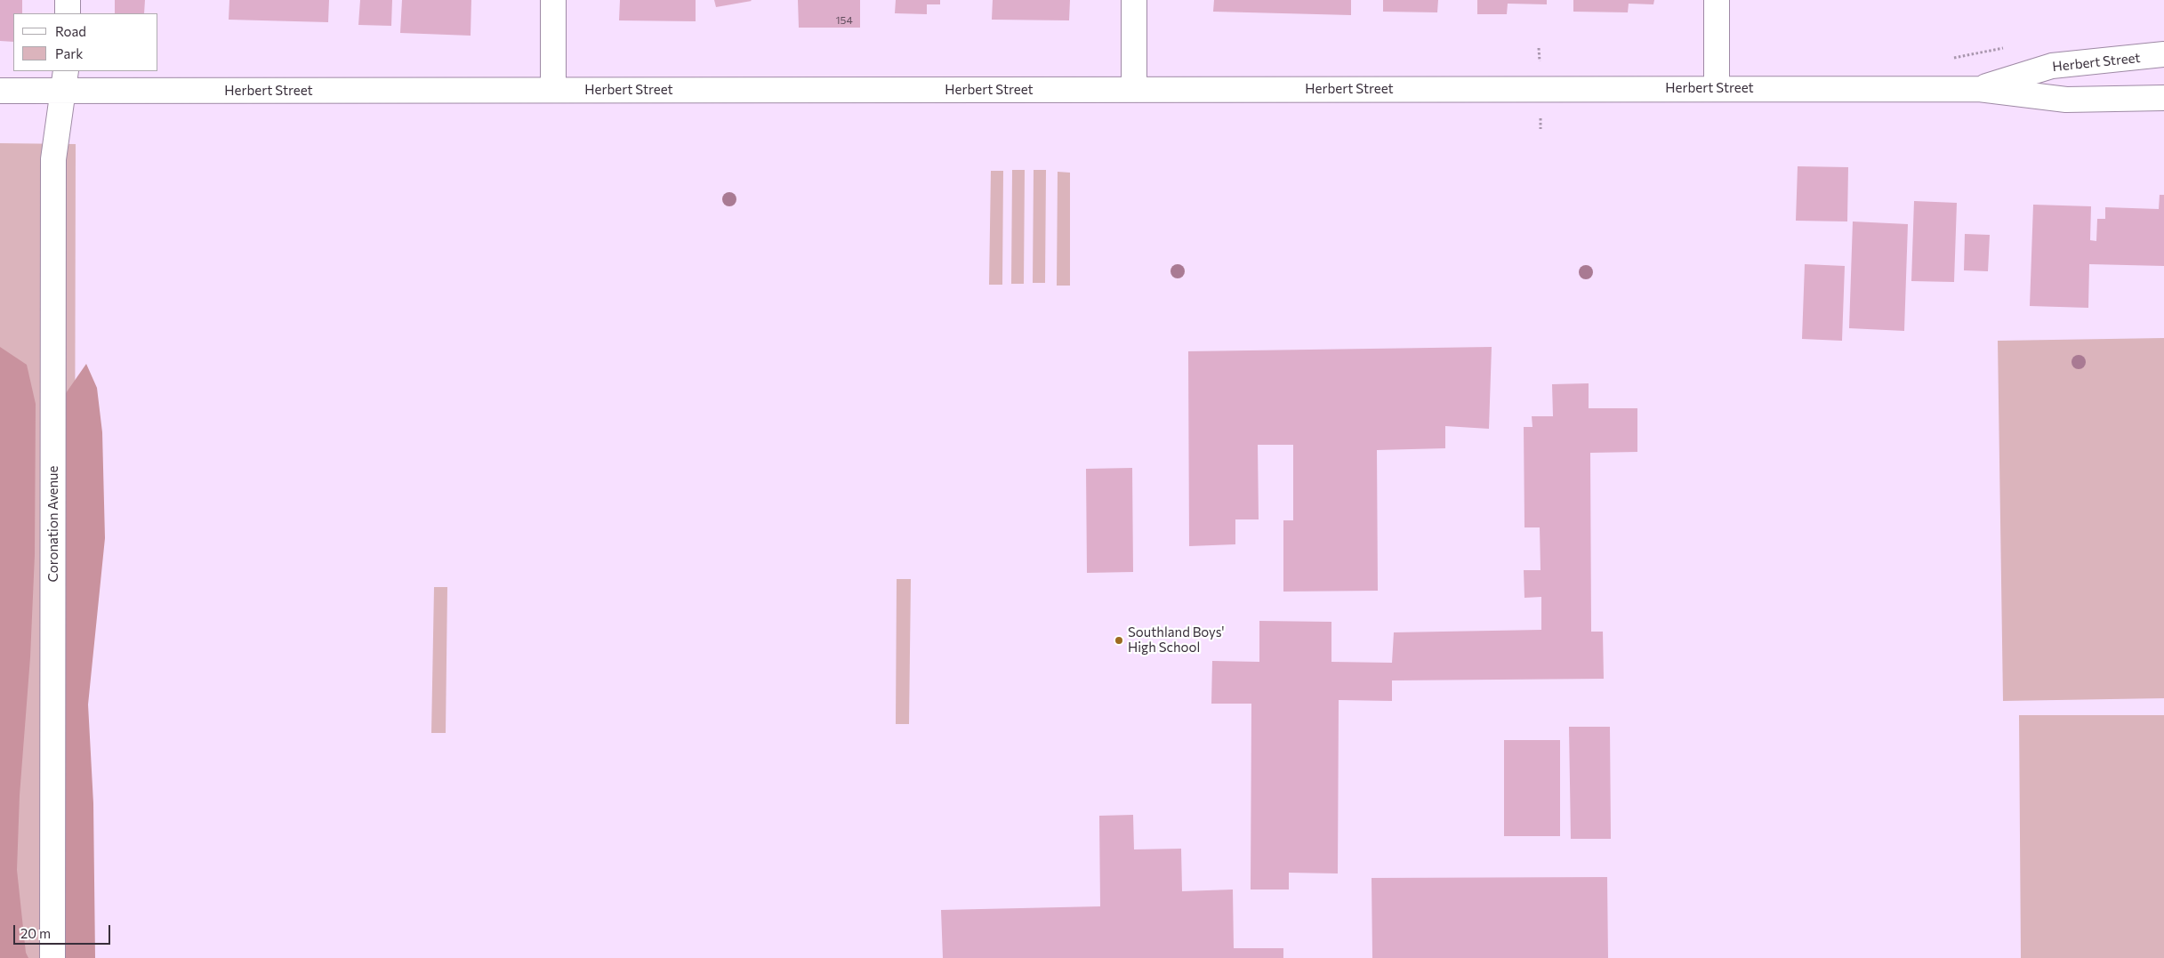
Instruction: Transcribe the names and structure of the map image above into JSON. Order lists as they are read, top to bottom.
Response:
{
  "streets": {
    "street": ["Herbert Street", "Coronation Avenue"]
  },
  "crossings": [
    ["Herbert Street", "Coronation Avenue"]
  ],
  "places": ["Southland Boys' High School"],
  "house_numbers": ["154"],
  "legend": ["Road", "Park"],
  "scale_bar": "20 m"
}
